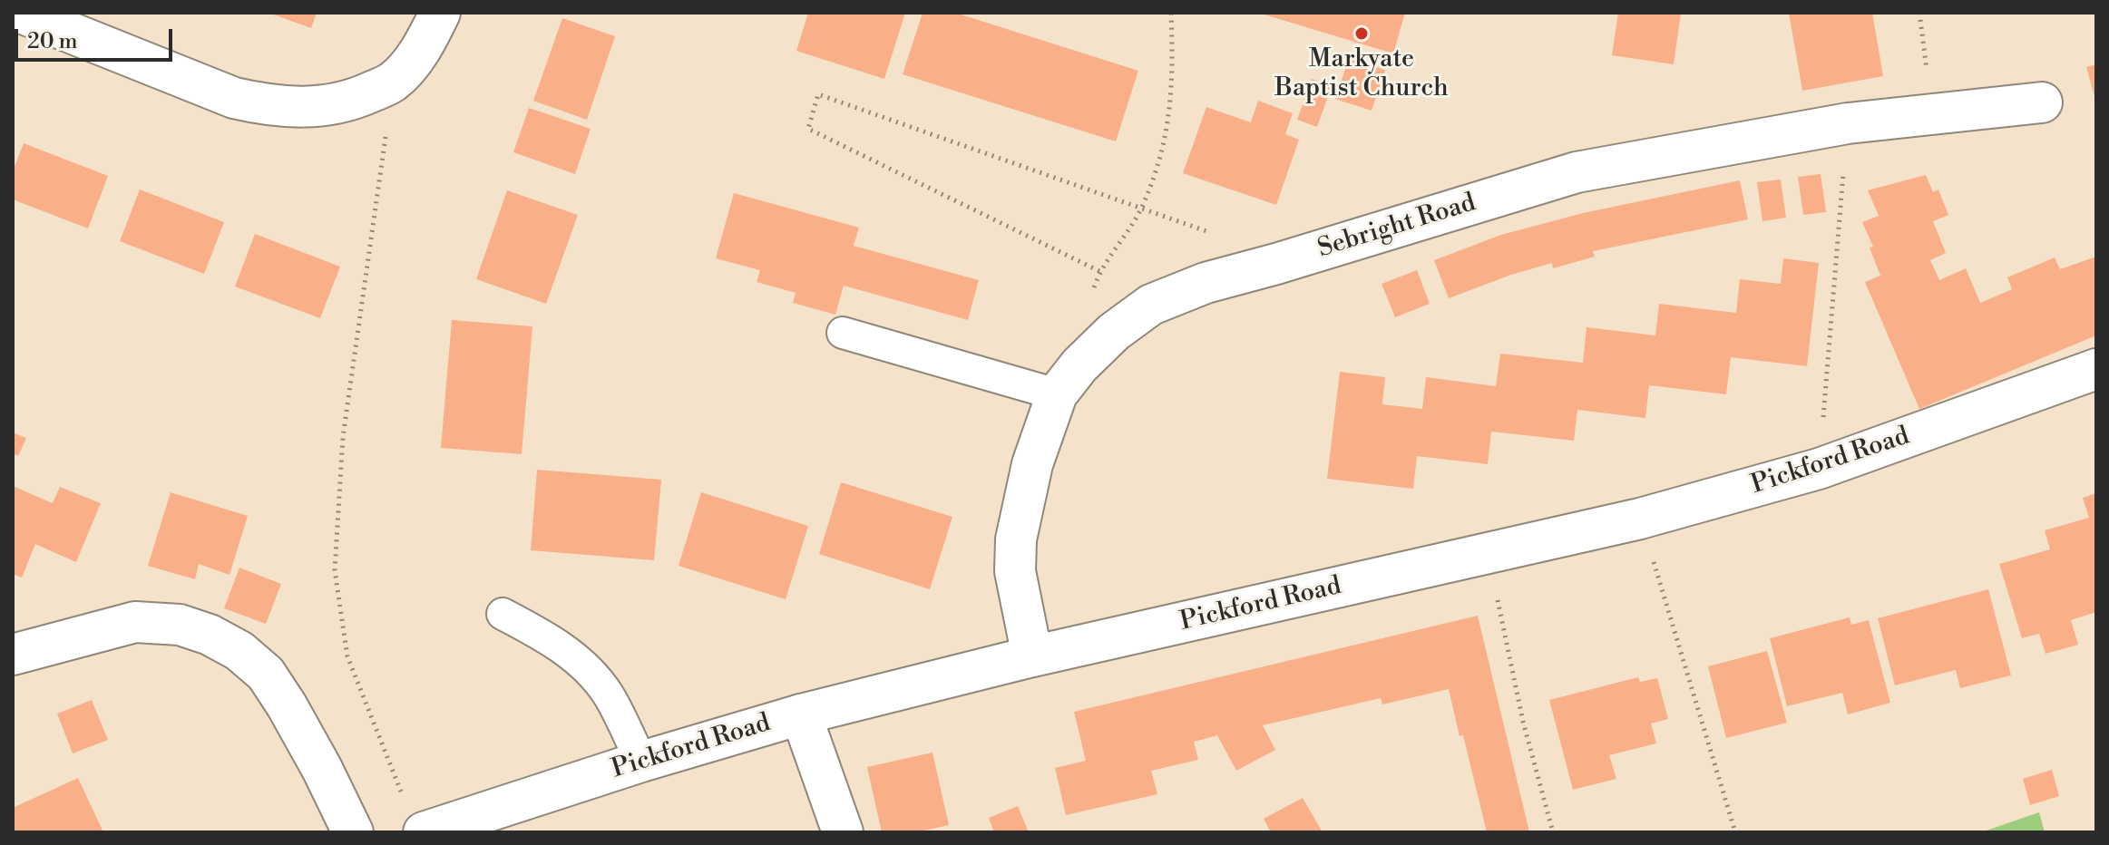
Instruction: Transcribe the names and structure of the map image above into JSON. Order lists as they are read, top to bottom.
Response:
{
  "streets": {
    "street": ["Sebright Road", "Pickford Road"]
  },
  "crossings": [
    ["Sebright Road", "Pickford Road"]
  ],
  "places": ["Markyate Baptist Church"],
  "scale_bar": "20 m"
}
